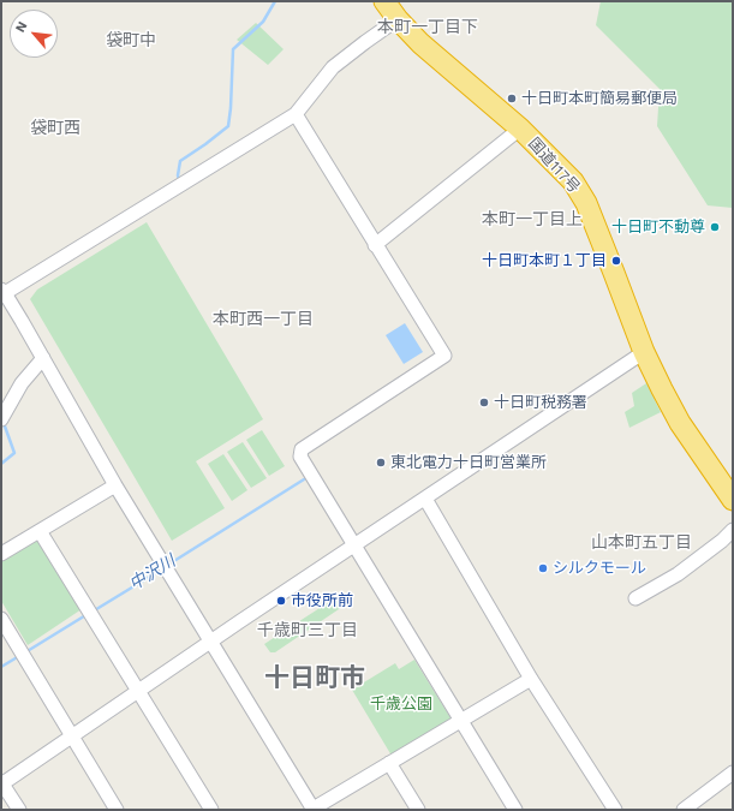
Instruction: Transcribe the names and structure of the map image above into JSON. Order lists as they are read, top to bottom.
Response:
{
  "streets": {
    "highway": ["国道117号"]
  },
  "districts": [
    "本町一丁目下",
    "袋町中",
    "袋町西",
    "本町一丁目上",
    "本町西一丁目",
    "山本町五丁目",
    "千歳町三丁目",
    "十日町市"
  ],
  "water": ["中沢川"],
  "parks": ["千歳公園"],
  "places": [
    "十日町本町簡易郵便局",
    "十日町不動尊",
    "十日町本町１丁目",
    "十日町税務署",
    "東北電力十日町営業所",
    "シルクモール",
    "市役所前"
  ],
  "north": "top left"
}
